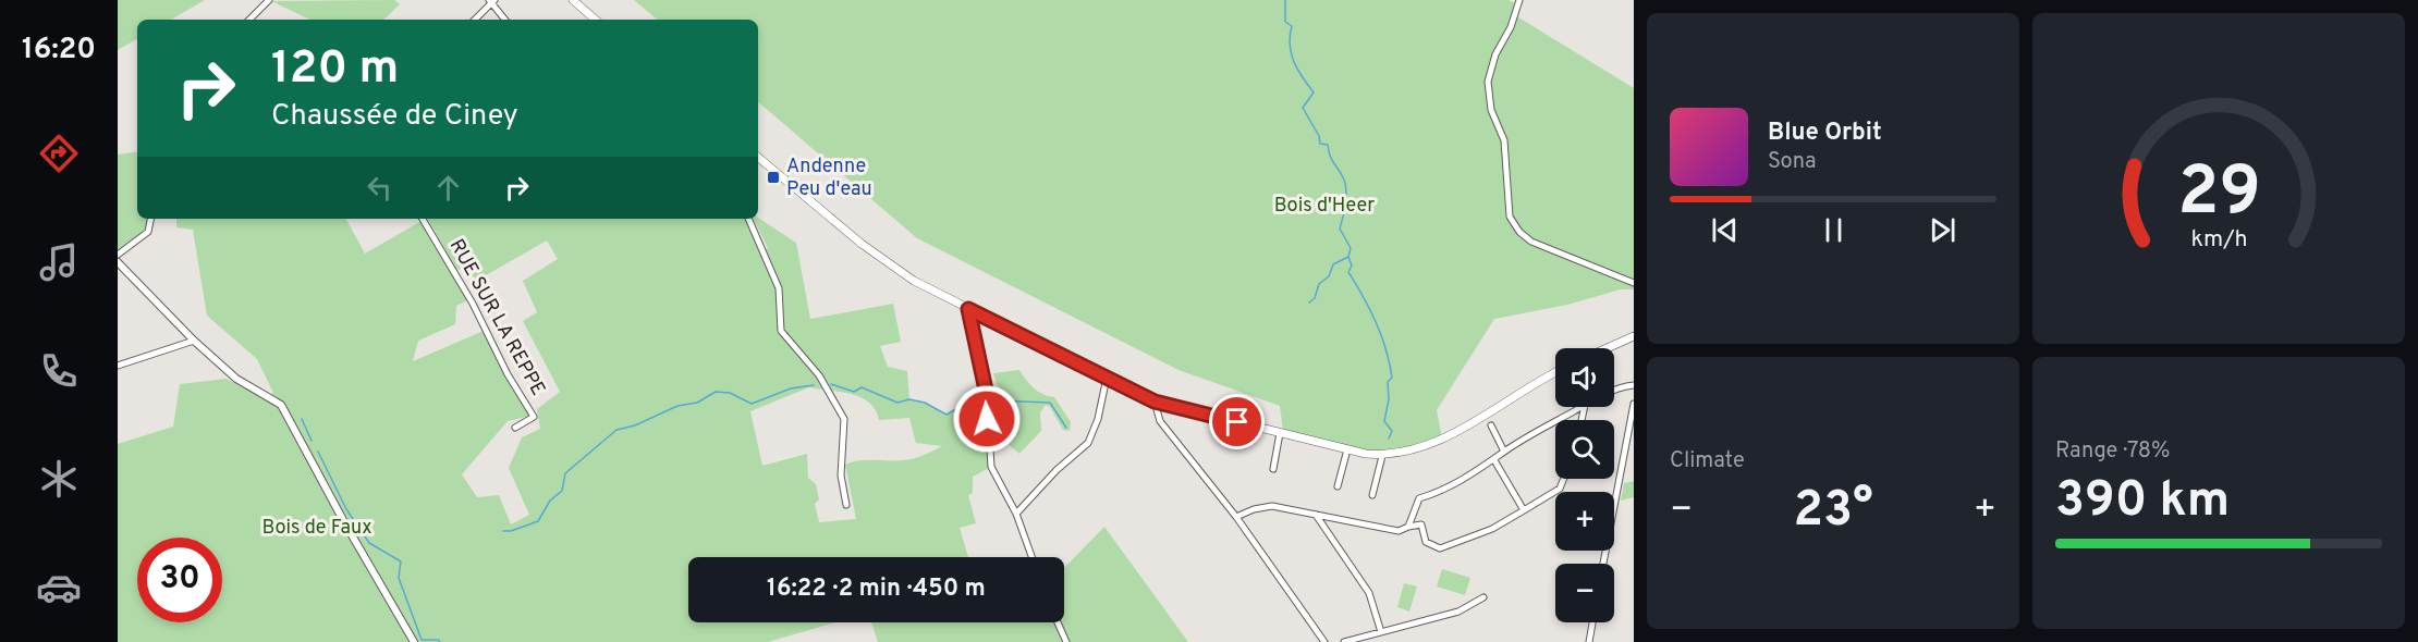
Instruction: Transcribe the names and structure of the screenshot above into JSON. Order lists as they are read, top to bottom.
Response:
{
  "streets": {
    "street": ["RUE SUR LA REPPE"]
  },
  "parks": ["Bois d'Heer", "Bois de Faux"],
  "places": {
    "transit": ["Andenne Peu d'eau"]
  },
  "page": {
    "tabs": "16:20",
    "turn": ["120 m", "Chaussée de Ciney"],
    "song": ["Blue Orbit", "Sona"],
    "map_buttons": ["+", "−"],
    "tile": [
      "Climate",
      ["Range · 78%", "390 km"]
    ],
    "heat": ["−", "23°", "+"],
    "limit": "30",
    "trip": "16:22 · 2 min · 450 m",
    "gauge": ["29", "km/h"]
  }
}
